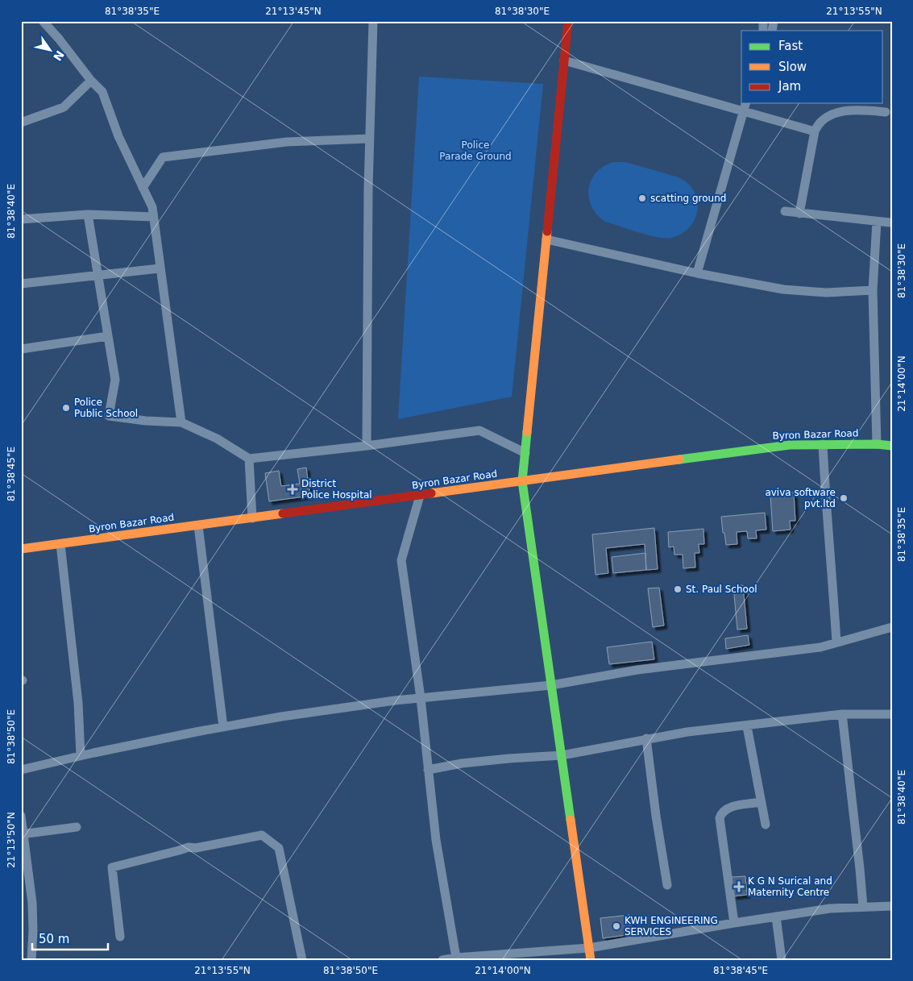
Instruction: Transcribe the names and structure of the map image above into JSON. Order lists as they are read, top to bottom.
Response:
{
  "streets": {
    "street": ["Byron Bazar Road"]
  },
  "parks": ["Police Parade Ground"],
  "places": {
    "other": [
      "scatting ground",
      "Police Public School",
      "aviva software pvt.ltd",
      "St. Paul School",
      "KWH ENGINEERING SERVICES"
    ],
    "health": ["District Police Hospital", "K G N Surical and Maternity Centre"]
  },
  "legend": ["Fast", "Slow", "Jam"],
  "scale_bar": "50 m",
  "north": "bottom right",
  "coordinates": [
    "81°38'35\"E",
    "21°13'45\"N",
    "81°38'30\"E",
    "21°13'55\"N",
    "81°38'40\"E",
    "21°14'00\"N",
    "81°38'45\"E",
    "81°38'50\"E",
    "21°13'50\"N"
  ]
}
